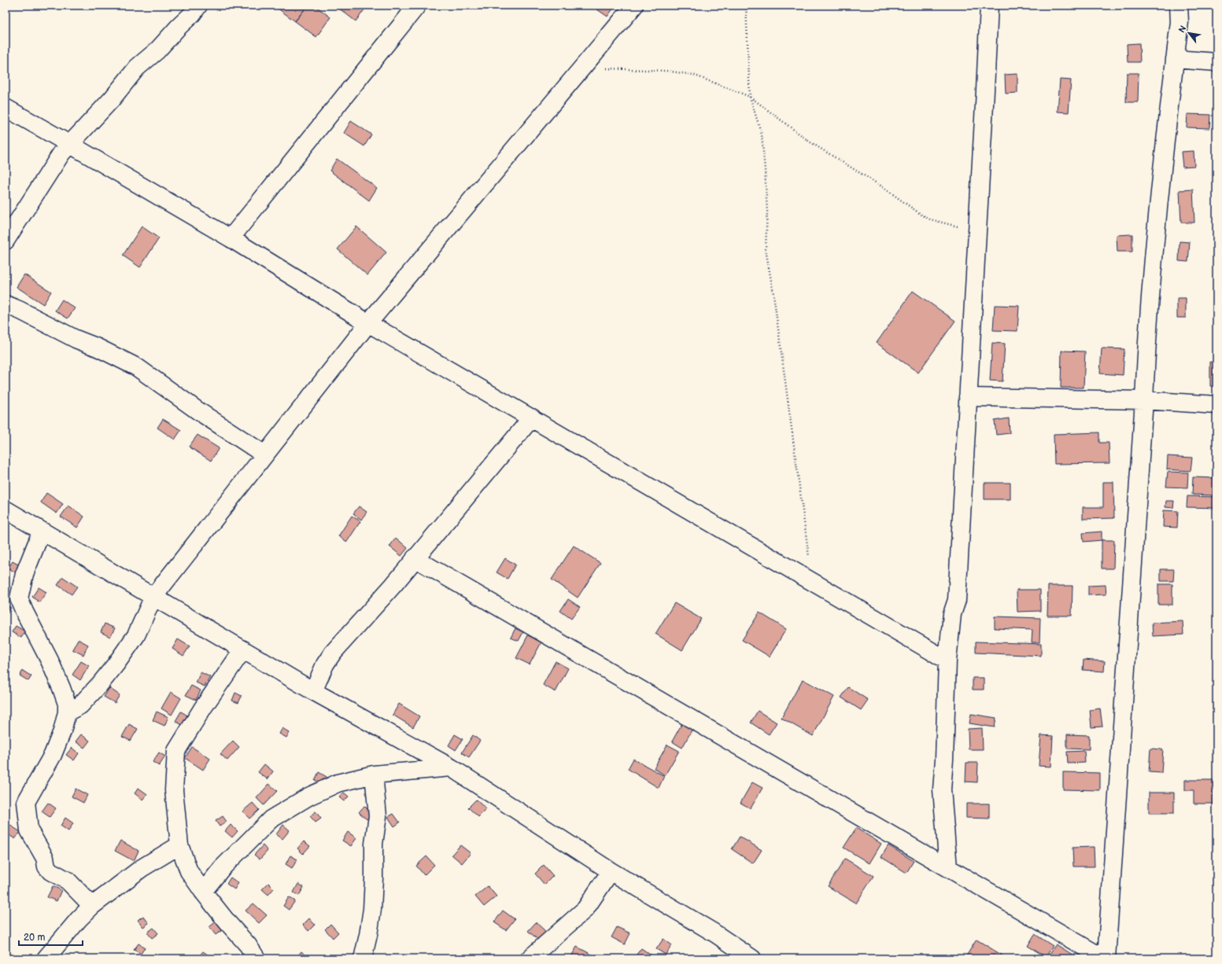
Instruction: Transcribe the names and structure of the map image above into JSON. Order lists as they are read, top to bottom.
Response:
{
  "scale_bar": "20 m",
  "north": "top left"
}
